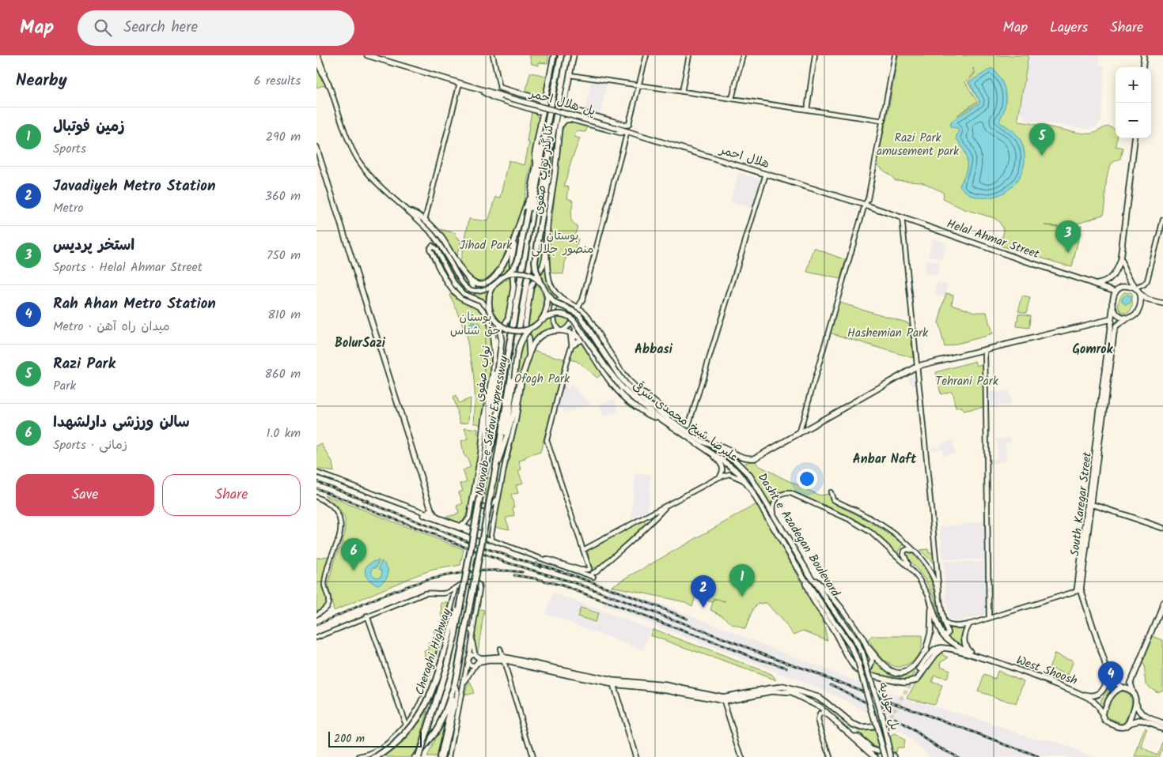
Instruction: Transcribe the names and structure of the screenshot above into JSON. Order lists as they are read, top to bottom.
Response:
{
  "streets": {
    "highway": ["Navvab-e Safavi Expressway", "Cheraghi Highway"],
    "main road": [
      "پل هلال احمر",
      "هلال احمر",
      "کنارگذر نواب صفوی",
      "Helal Ahmar Street",
      "نواب صفوی",
      "علیرضا شیخ محمدی شرقی",
      "South Karegar Street",
      "Dasht e Azadegan Boulevard",
      "West Shoosh",
      "پل جوادیه"
    ]
  },
  "crossings": [
    ["پل هلال احمر", "هلال احمر"],
    ["هلال احمر", "Helal Ahmar Street"],
    ["Helal Ahmar Street", "South Karegar Street"],
    ["علیرضا شیخ محمدی شرقی", "Dasht e Azadegan Boulevard"],
    ["Navvab-e Safavi Expressway", "Cheraghi Highway"],
    ["South Karegar Street", "West Shoosh"],
    ["Dasht e Azadegan Boulevard", "پل جوادیه"]
  ],
  "districts": [
    "BolurSazi",
    "Abbasi",
    "Gomrok",
    "Anbar Naft"
  ],
  "parks": [
    "Razi Park amusement park",
    "بوستان منصور جلالی",
    "Jihad Park",
    "بوستان حق شناس",
    "Hashemian Park",
    "Ofogh Park",
    "Tehrani Park"
  ],
  "scale_bar": "200 m",
  "page": {
    "header": "Map",
    "search": "Search here",
    "nav": ["Map", "Layers", "Share"],
    "heading": ["Nearby", "6 results"],
    "map_buttons": ["+", "−"],
    "list": [
      {
        "mark": "1",
        "name": "زمین فوتبال",
        "note": "Sports",
        "value": "290 m"
      },
      {
        "mark": "2",
        "name": "Javadiyeh Metro Station",
        "note": "Metro",
        "value": "360 m"
      },
      {
        "mark": "3",
        "name": "استخر پردیس",
        "note": "Sports · Helal Ahmar Street",
        "value": "750 m"
      },
      {
        "mark": "4",
        "name": "Rah Ahan Metro Station",
        "note": "Metro · میدان راه آهن",
        "value": "810 m"
      },
      {
        "mark": "5",
        "name": "Razi Park",
        "note": "Park",
        "value": "860 m"
      },
      {
        "mark": "6",
        "name": "سالن ورزشی دارلشهدا",
        "note": "Sports · زمانی",
        "value": "1.0 km"
      }
    ],
    "pins": [
      "5",
      "3",
      "6",
      "1",
      "2",
      "4"
    ],
    "buttons": ["Save", "Share"],
    "scale": "200 m"
  }
}
